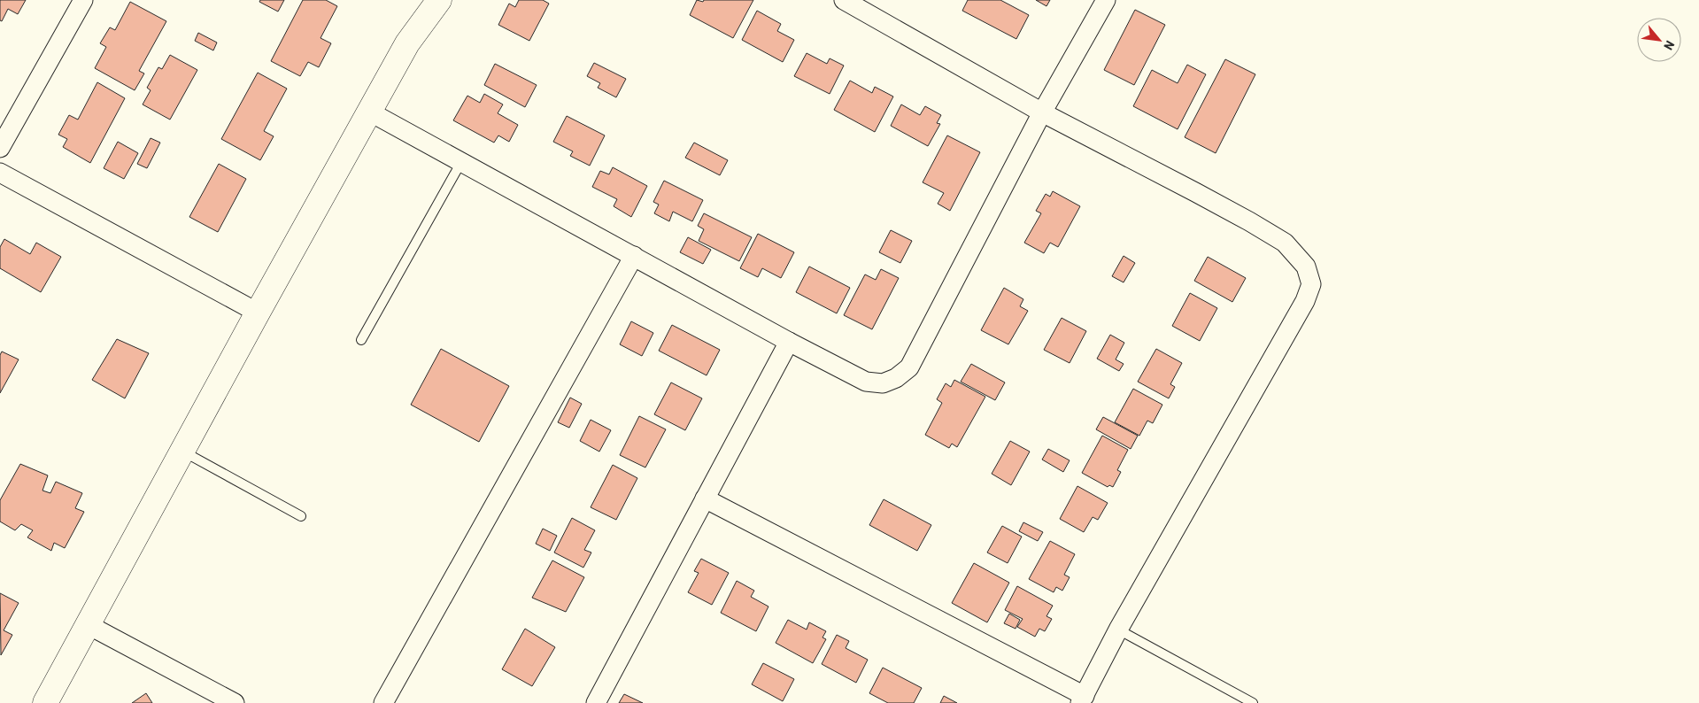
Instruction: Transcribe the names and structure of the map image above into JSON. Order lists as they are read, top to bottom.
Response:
{
  "north": "bottom right"
}
